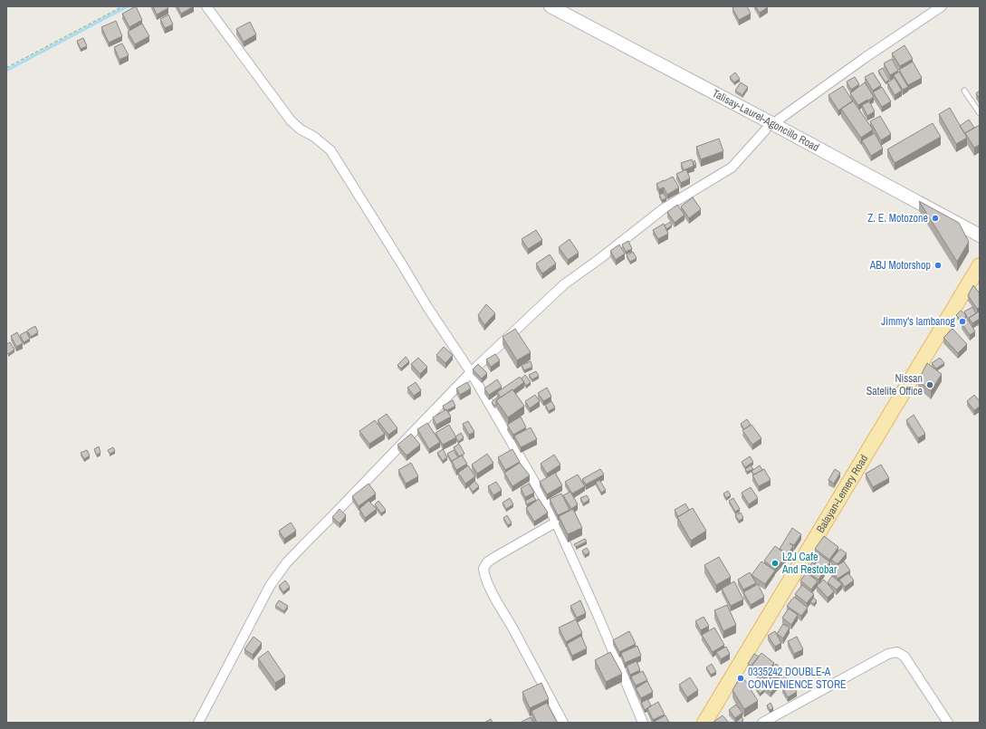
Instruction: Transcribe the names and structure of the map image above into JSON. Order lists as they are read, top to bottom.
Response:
{
  "streets": {
    "main road": ["Talisay-Laurel-Agoncillo Road", "Balayan-Lemery Road"]
  },
  "places": [
    "Z. E. Motozone",
    "ABJ Motorshop",
    "Jimmy's lambanog",
    "Nissan Satelite Office",
    "L2J Cafe And Restobar",
    "0335242 DOUBLE-A CONVENIENCE STORE"
  ]
}
